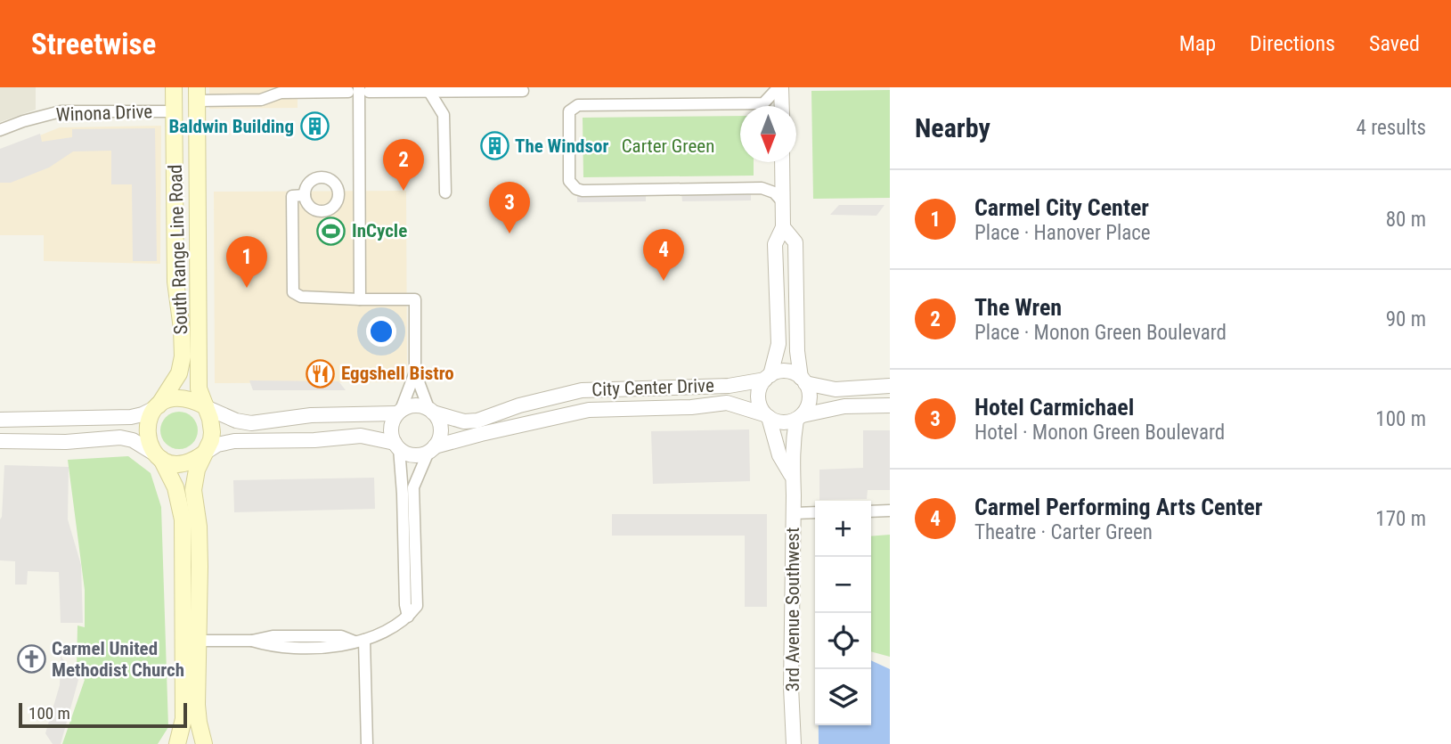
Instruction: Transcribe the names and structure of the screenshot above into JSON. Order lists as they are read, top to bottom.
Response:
{
  "streets": {
    "main road": ["South Range Line Road"],
    "street": ["Winona Drive", "City Center Drive", "3rd Avenue Southwest"]
  },
  "crossings": [
    ["Winona Drive", "South Range Line Road"],
    ["City Center Drive", "3rd Avenue Southwest"]
  ],
  "parks": ["Carter Green"],
  "places": {
    "building": ["Baldwin Building", "The Windsor"],
    "sports": ["InCycle"],
    "restaurant": ["Eggshell Bistro"],
    "church": ["Carmel United Methodist Church"]
  },
  "scale_bar": "100 m",
  "north": "bottom",
  "page": {
    "header": "Streetwise",
    "nav": ["Map", "Directions", "Saved"],
    "heading": ["Nearby", "4 results"],
    "pins": [
      "2",
      "3",
      "4",
      "1"
    ],
    "list": [
      {
        "mark": "1",
        "name": "Carmel City Center",
        "note": "Place · Hanover Place",
        "value": "80 m"
      },
      {
        "mark": "2",
        "name": "The Wren",
        "note": "Place · Monon Green Boulevard",
        "value": "90 m"
      },
      {
        "mark": "3",
        "name": "Hotel Carmichael",
        "note": "Hotel · Monon Green Boulevard",
        "value": "100 m"
      },
      {
        "mark": "4",
        "name": "Carmel Performing Arts Center",
        "note": "Theatre · Carter Green",
        "value": "170 m"
      }
    ],
    "map_buttons": ["+", "−"],
    "scale": "100 m"
  }
}
